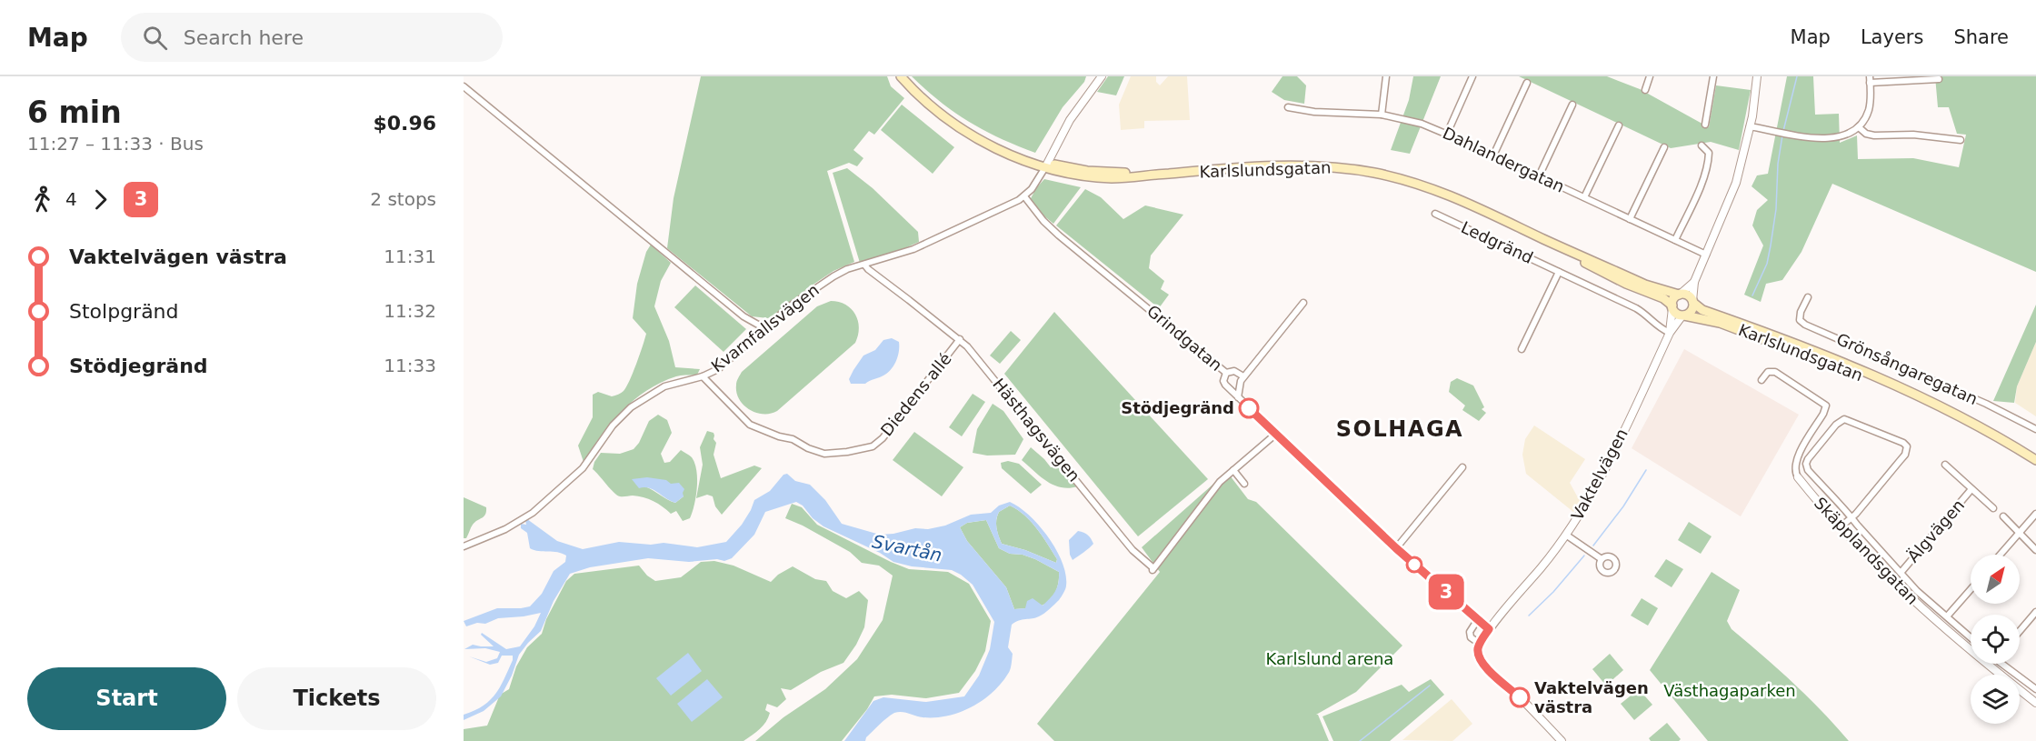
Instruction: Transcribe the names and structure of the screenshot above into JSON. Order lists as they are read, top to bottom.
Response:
{
  "streets": {
    "main road": ["Karlslundsgatan"],
    "street": [
      "Dahlandergatan",
      "Ledgränd",
      "Kvarnfallsvägen",
      "Grindgatan",
      "Grönsångaregatan",
      "Diedens allé",
      "Hästhagsvägen",
      "Vaktelvägen",
      "Älgvägen",
      "Skäpplandsgatan"
    ]
  },
  "crossings": [
    ["Karlslundsgatan", "Kvarnfallsvägen"],
    ["Karlslundsgatan", "Vaktelvägen"],
    ["Ledgränd", "Vaktelvägen"],
    ["Kvarnfallsvägen", "Grindgatan"],
    ["Kvarnfallsvägen", "Diedens allé"],
    ["Kvarnfallsvägen", "Hästhagsvägen"],
    ["Grindgatan", "Vaktelvägen"],
    ["Diedens allé", "Hästhagsvägen"]
  ],
  "districts": ["SOLHAGA"],
  "water": ["Svartån"],
  "parks": ["Karlslund arena", "Västhagaparken"],
  "places": ["Stödjegränd", "Vaktelvägen västra"],
  "lines": ["bus line 3"],
  "north": "top right",
  "page": {
    "header": "Map",
    "search": "Search here",
    "nav": ["Map", "Layers", "Share"],
    "heading": ["6 min", "11:27 – 11:33 · Bus", "$0.96"],
    "on_map": "3",
    "legs": ["4", "3", "2 stops"],
    "list": [
      {
        "name": "Vaktelvägen västra",
        "value": "11:31"
      },
      {
        "name": "Stolpgränd",
        "value": "11:32"
      },
      {
        "name": "Stödjegränd",
        "value": "11:33"
      }
    ],
    "buttons": ["Start", "Tickets"]
  }
}
